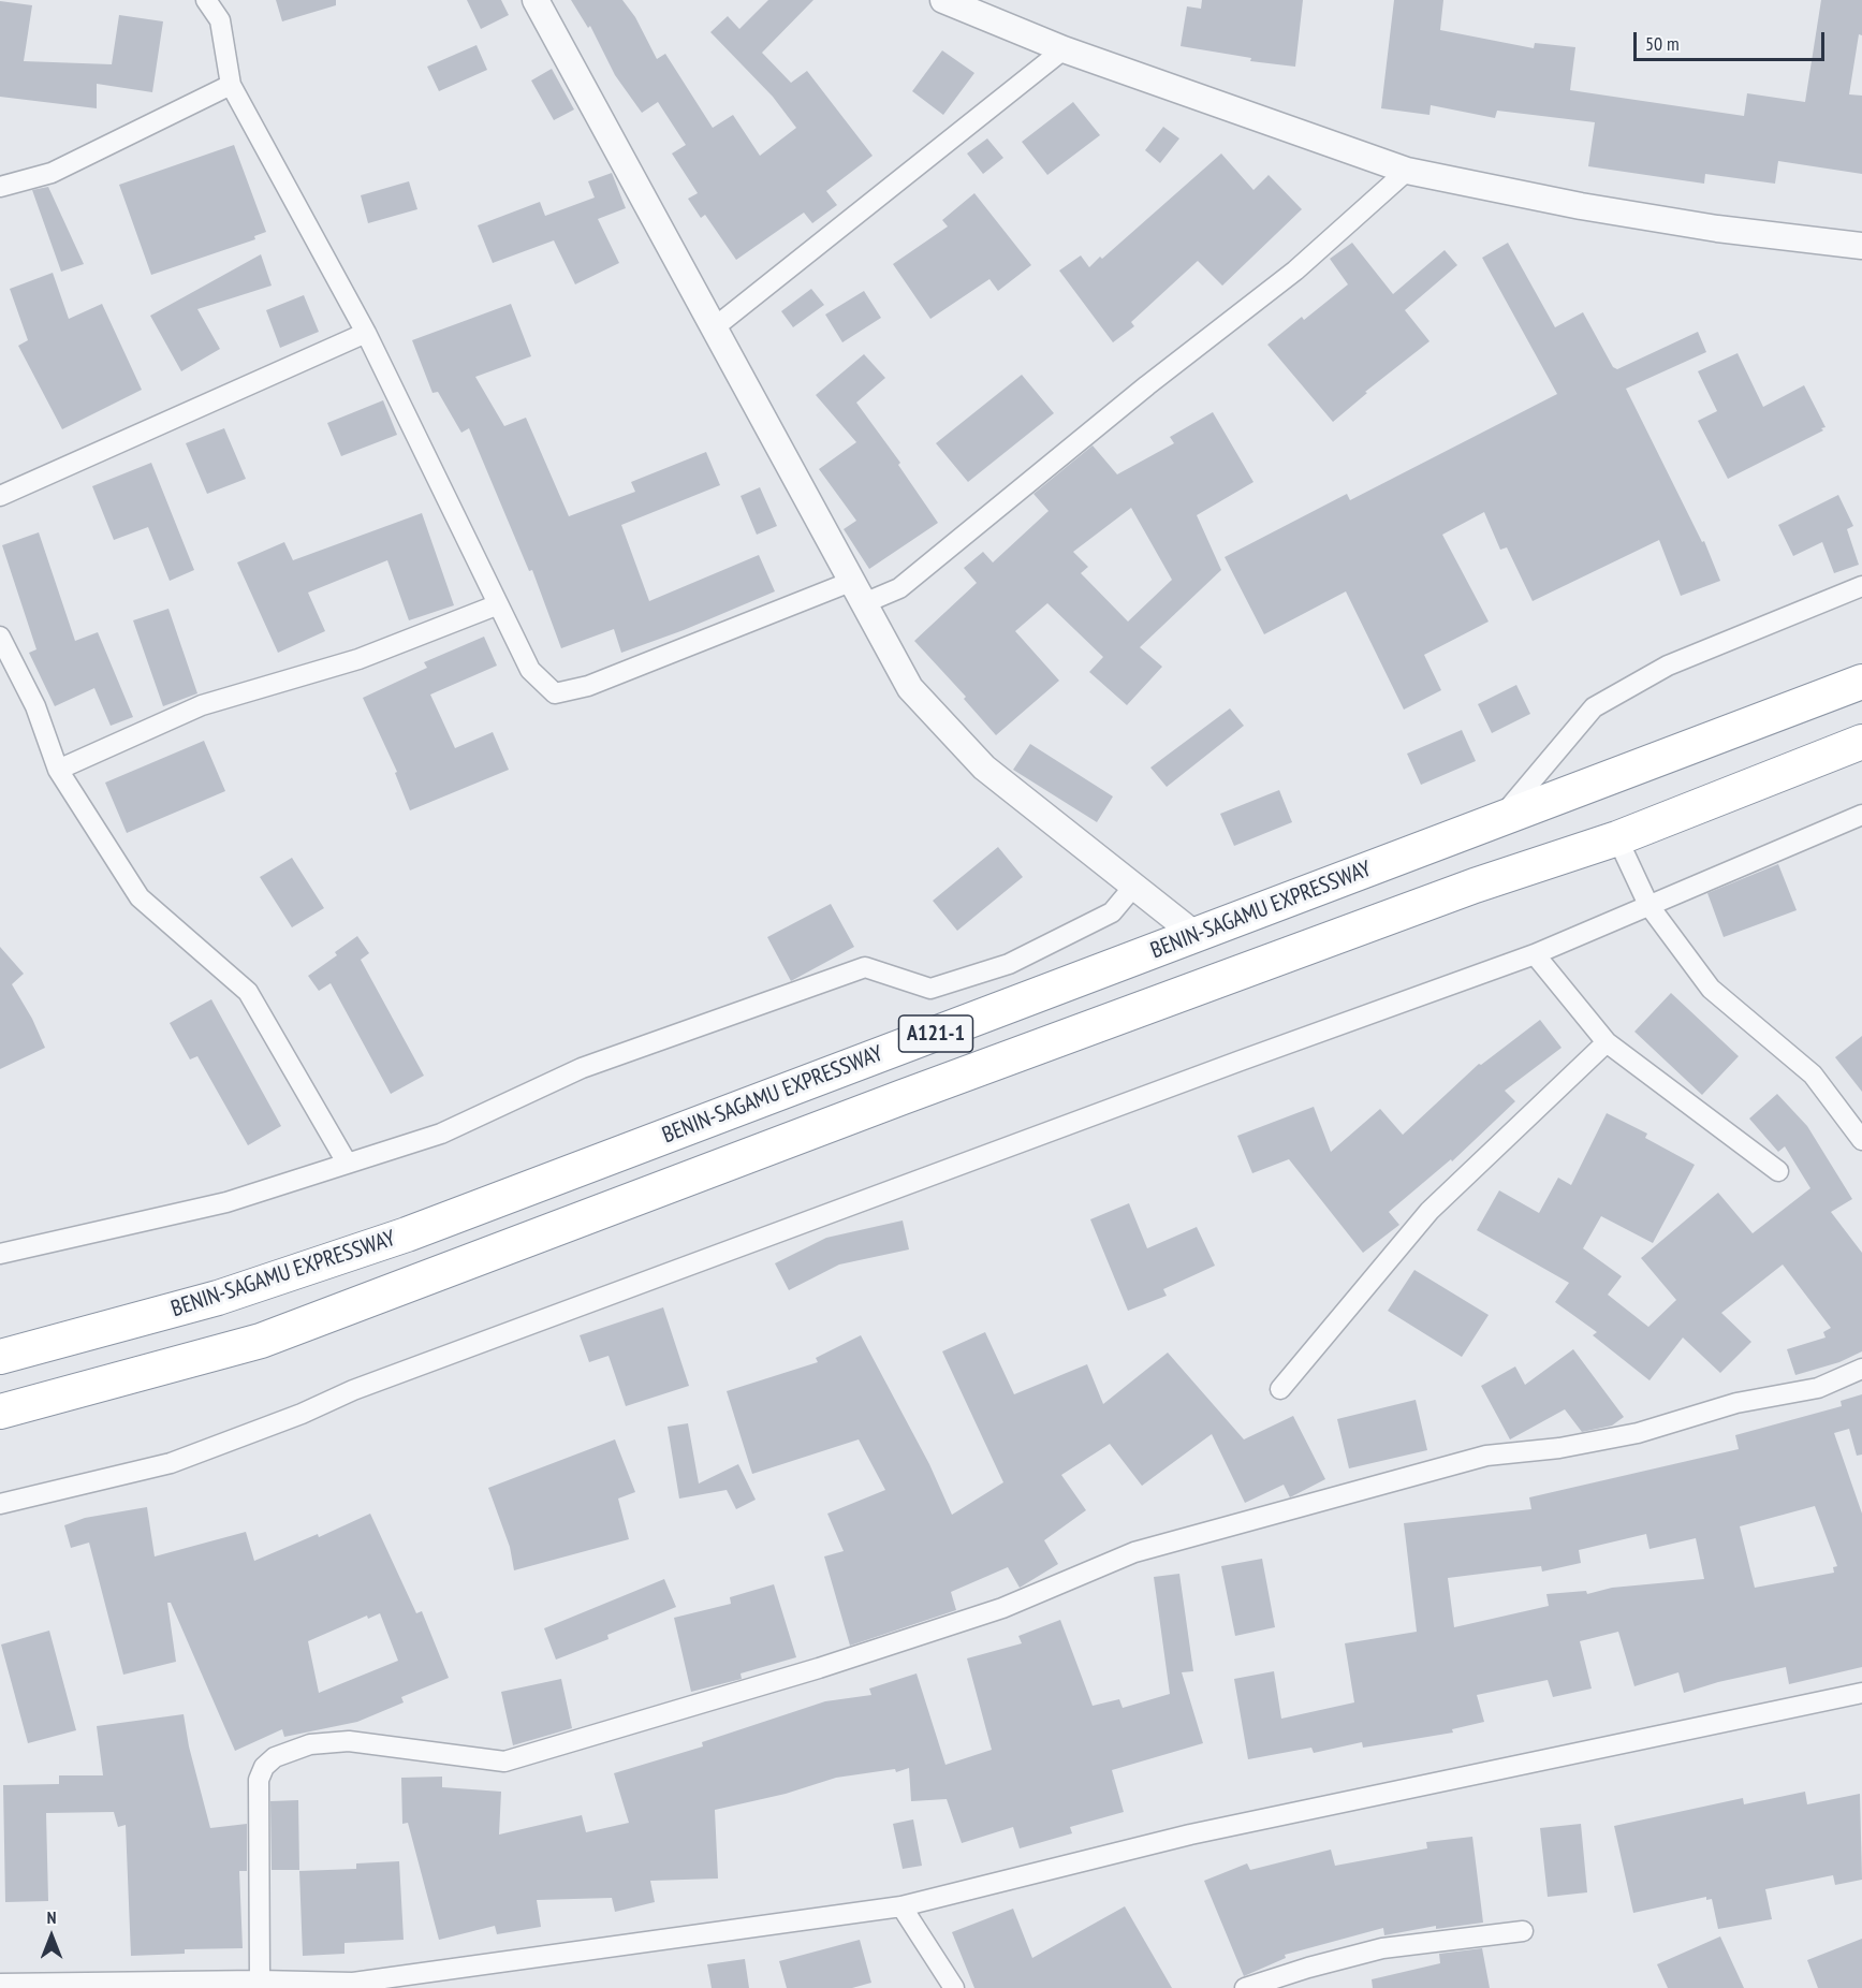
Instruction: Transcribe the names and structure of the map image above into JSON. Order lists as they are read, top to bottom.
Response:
{
  "streets": {
    "highway": ["BENIN-SAGAMU EXPRESSWAY", "A121-1"]
  },
  "scale_bar": "50 m",
  "north": "top"
}
